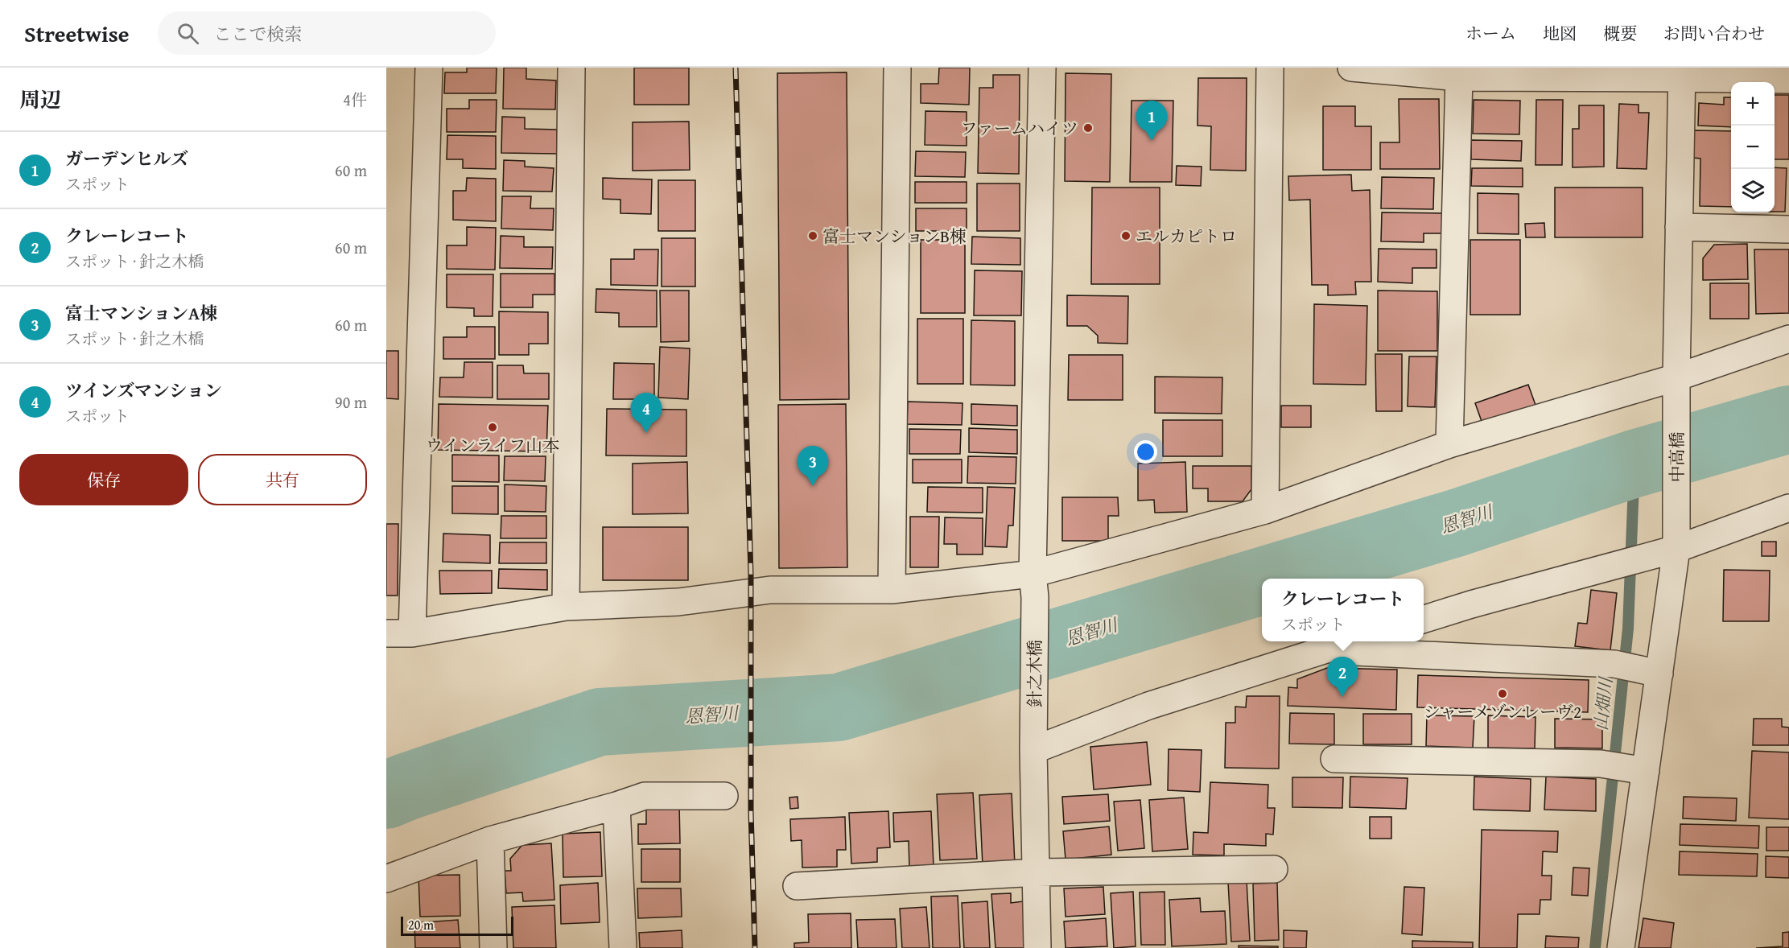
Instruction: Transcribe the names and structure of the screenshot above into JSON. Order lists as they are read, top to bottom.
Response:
{
  "streets": {
    "street": ["中高橋", "針之木橋"]
  },
  "water": ["恩智川", "山畑川"],
  "places": [
    "ファームハイツ",
    "富士マンションB棟",
    "エルカピトロ",
    "ウインライフ山本",
    "シャーメゾンレーヴ2"
  ],
  "scale_bar": "20 m",
  "page": {
    "header": "Streetwise",
    "search": "ここで検索",
    "nav": [
      "ホーム",
      "地図",
      "概要",
      "お問い合わせ"
    ],
    "heading": ["周辺", "4件"],
    "map_buttons": ["+", "−"],
    "pins": [
      "1",
      "4",
      "3",
      "2"
    ],
    "list": [
      {
        "mark": "1",
        "name": "ガーデンヒルズ",
        "note": "スポット",
        "value": "60 m"
      },
      {
        "mark": "2",
        "name": "クレーレコート",
        "note": "スポット · 針之木橋",
        "value": "60 m"
      },
      {
        "mark": "3",
        "name": "富士マンションA棟",
        "note": "スポット · 針之木橋",
        "value": "60 m"
      },
      {
        "mark": "4",
        "name": "ツインズマンション",
        "note": "スポット",
        "value": "90 m"
      }
    ],
    "buttons": ["保存", "共有"],
    "popup": ["クレーレコート", "スポット"],
    "scale": "20 m"
  }
}
